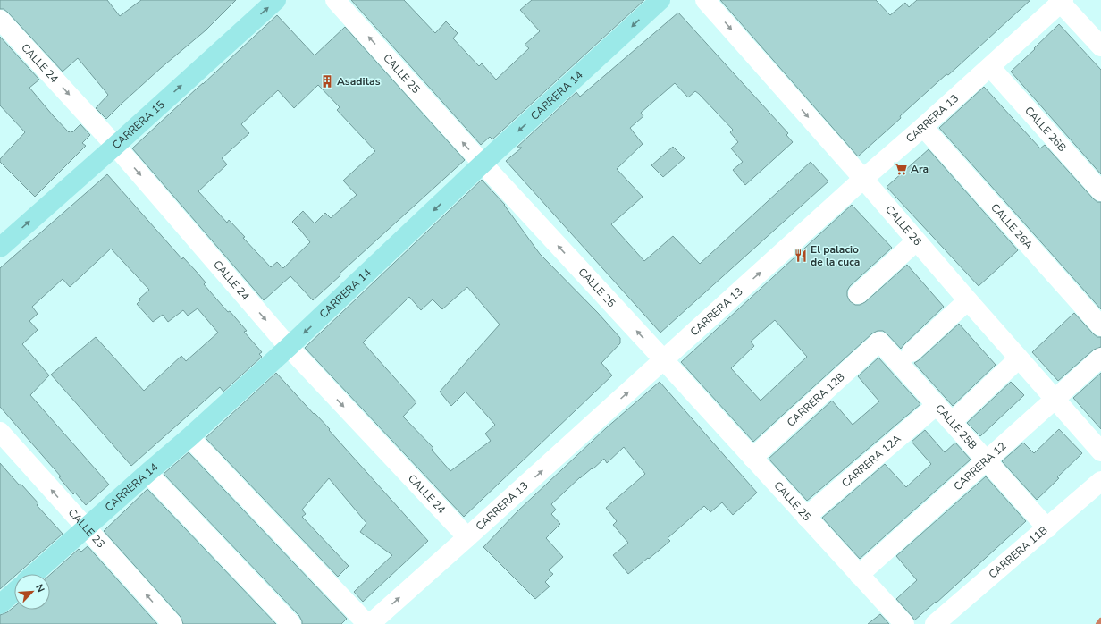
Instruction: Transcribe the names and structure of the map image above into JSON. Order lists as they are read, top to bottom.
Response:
{
  "streets": {
    "main road": ["CARRERA 14", "CARRERA 15"],
    "street": [
      "CALLE 24",
      "CALLE 25",
      "CARRERA 13",
      "CALLE 26B",
      "CALLE 26",
      "CALLE 26A",
      "CARRERA 12B",
      "CALLE 25B",
      "CARRERA 12A",
      "CARRERA 12",
      "CALLE 23",
      "CARRERA 11B"
    ]
  },
  "crossings": [
    ["CALLE 24", "CARRERA 14"],
    ["CALLE 24", "CARRERA 13"],
    ["CALLE 24", "CARRERA 15"],
    ["CALLE 25", "CARRERA 14"],
    ["CALLE 25", "CARRERA 13"],
    ["CALLE 25", "CARRERA 12B"],
    ["CALLE 25", "CARRERA 12A"],
    ["CALLE 25", "CARRERA 12"],
    ["CARRERA 14", "CALLE 23"],
    ["CARRERA 13", "CALLE 26B"],
    ["CARRERA 13", "CALLE 26"],
    ["CARRERA 13", "CALLE 26A"],
    ["CALLE 26", "CARRERA 12"],
    ["CARRERA 12B", "CALLE 25B"],
    ["CALLE 25B", "CARRERA 12A"],
    ["CALLE 25B", "CARRERA 12"],
    ["CALLE 25B", "CARRERA 11B"]
  ],
  "one_way": [
    "CALLE 25",
    "CARRERA 14",
    "CARRERA 13",
    "CARRERA 15",
    "CALLE 26"
  ],
  "places": {
    "building": ["Asaditas"],
    "supermarket": ["Ara"],
    "restaurant": ["El palacio de la cuca"]
  },
  "north": "top right"
}
